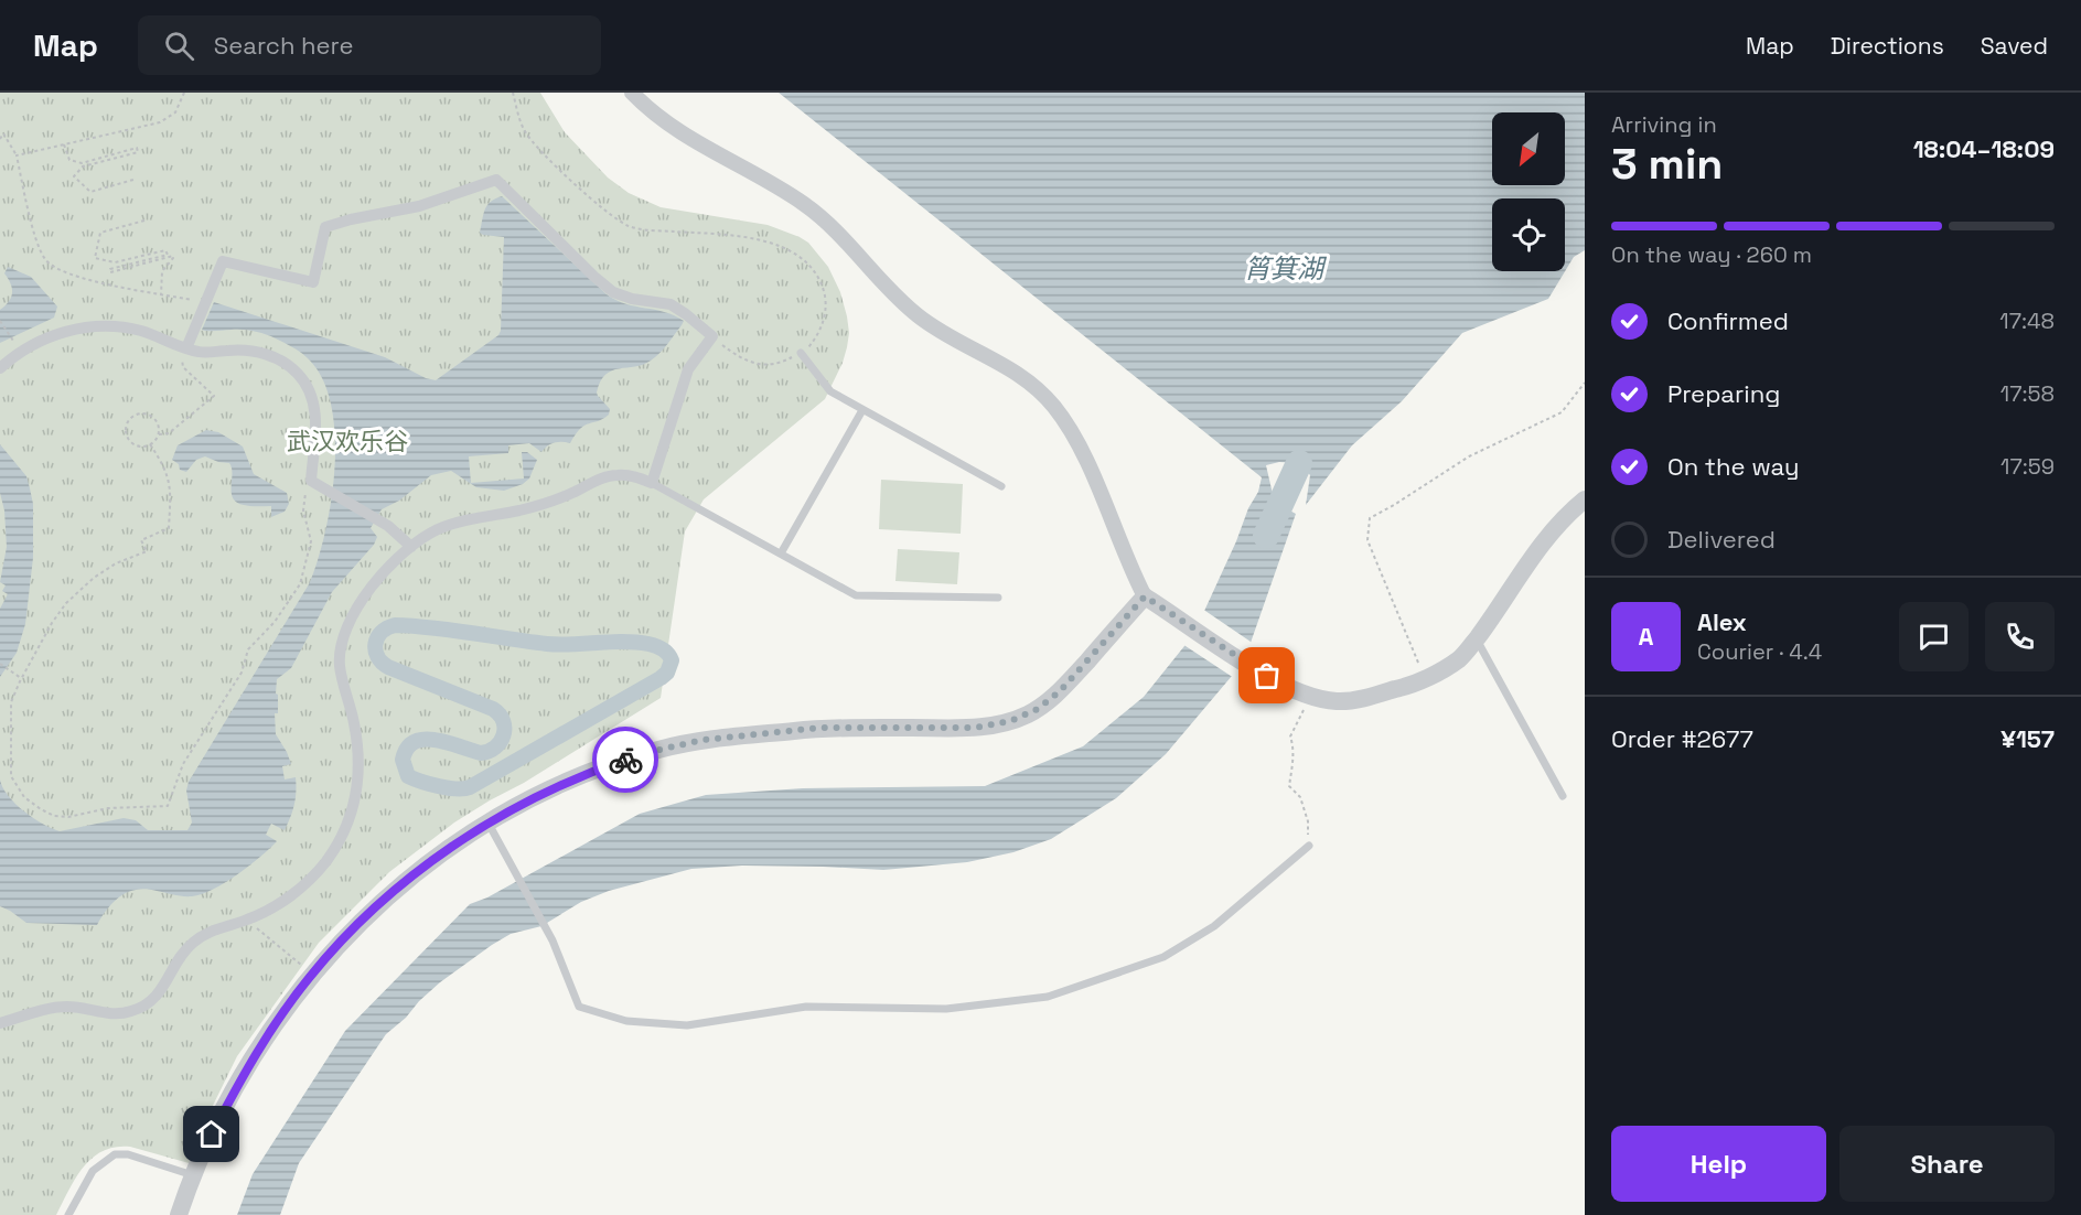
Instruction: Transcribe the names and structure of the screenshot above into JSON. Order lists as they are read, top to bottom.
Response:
{
  "water": ["筲箕湖"],
  "parks": ["武汉欢乐谷"],
  "north": "bottom left",
  "page": {
    "header": "Map",
    "search": "Search here",
    "nav": ["Map", "Directions", "Saved"],
    "heading": ["3 min", "Arriving in", "18:04–18:09"],
    "panel": [
      "Alex",
      "Courier · 4.4",
      "Order #2677",
      "¥157"
    ],
    "bar": "On the way · 260 m",
    "list": [
      ["Confirmed", "17:48"],
      ["Preparing", "17:58"],
      ["On the way", "17:59"],
      "Delivered"
    ],
    "round": "A",
    "buttons": ["Help", "Share"]
  }
}
